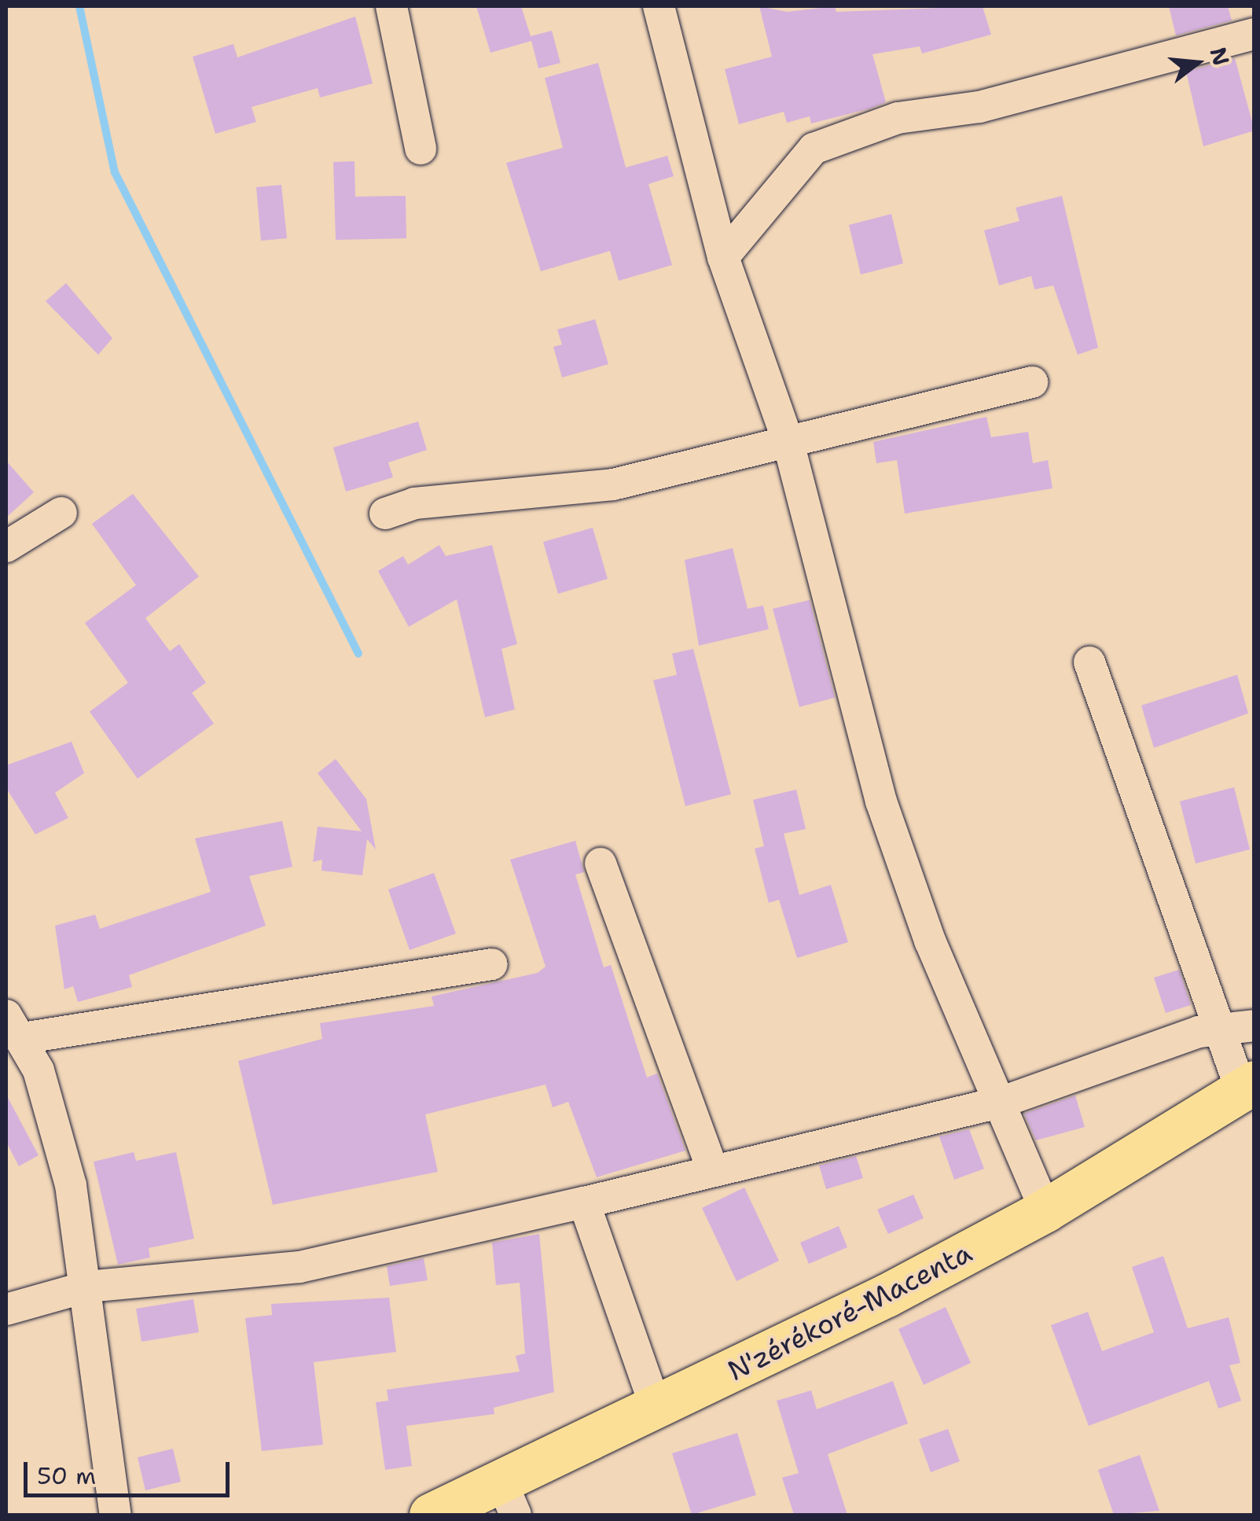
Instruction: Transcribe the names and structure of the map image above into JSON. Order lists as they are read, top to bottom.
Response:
{
  "streets": {
    "highway": ["N'zérékoré-Macenta"]
  },
  "scale_bar": "50 m",
  "north": "right"
}
